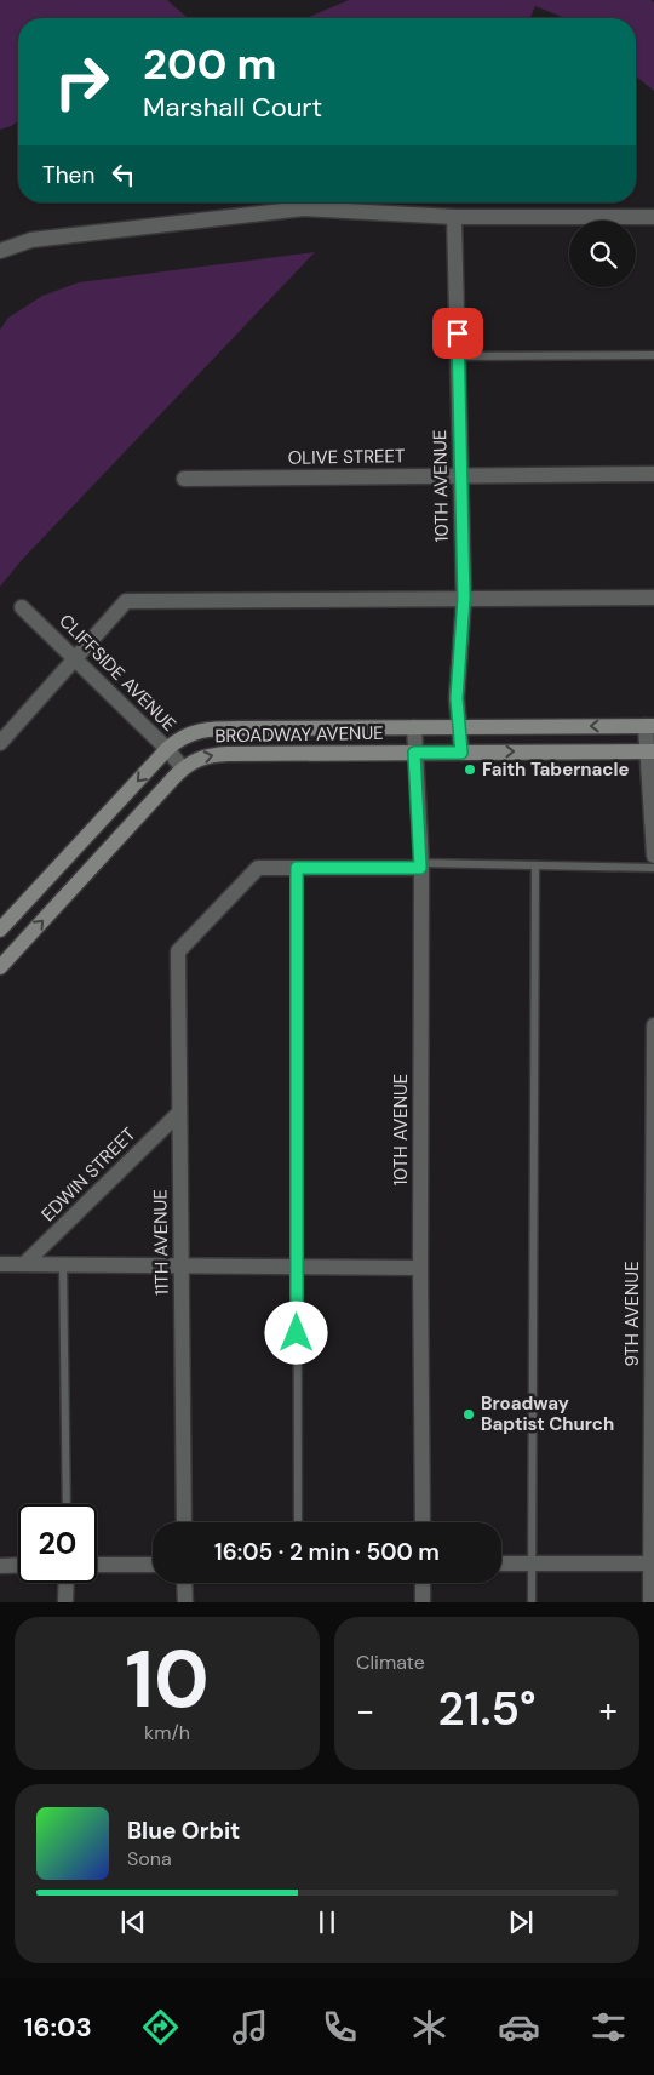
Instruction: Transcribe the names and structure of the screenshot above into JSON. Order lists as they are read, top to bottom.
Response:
{
  "streets": {
    "main road": ["BROADWAY AVENUE"],
    "street": [
      "OLIVE STREET",
      "10TH AVENUE",
      "CLIFFSIDE AVENUE",
      "EDWIN STREET",
      "11TH AVENUE",
      "9TH AVENUE"
    ]
  },
  "crossings": [
    ["OLIVE STREET", "10TH AVENUE"],
    ["10TH AVENUE", "BROADWAY AVENUE"],
    ["CLIFFSIDE AVENUE", "BROADWAY AVENUE"],
    ["EDWIN STREET", "11TH AVENUE"]
  ],
  "places": ["Faith Tabernacle", "Broadway Baptist Church"],
  "page": {
    "turn": ["200 m", "Marshall Court"],
    "then": "Then",
    "limit": "20",
    "trip": "16:05 · 2 min · 500 m",
    "tile": [
      ["10", "km/h"],
      "Climate"
    ],
    "heat": ["−", "21.5°", "+"],
    "song": ["Blue Orbit", "Sona"],
    "tabs": "16:03"
  }
}
